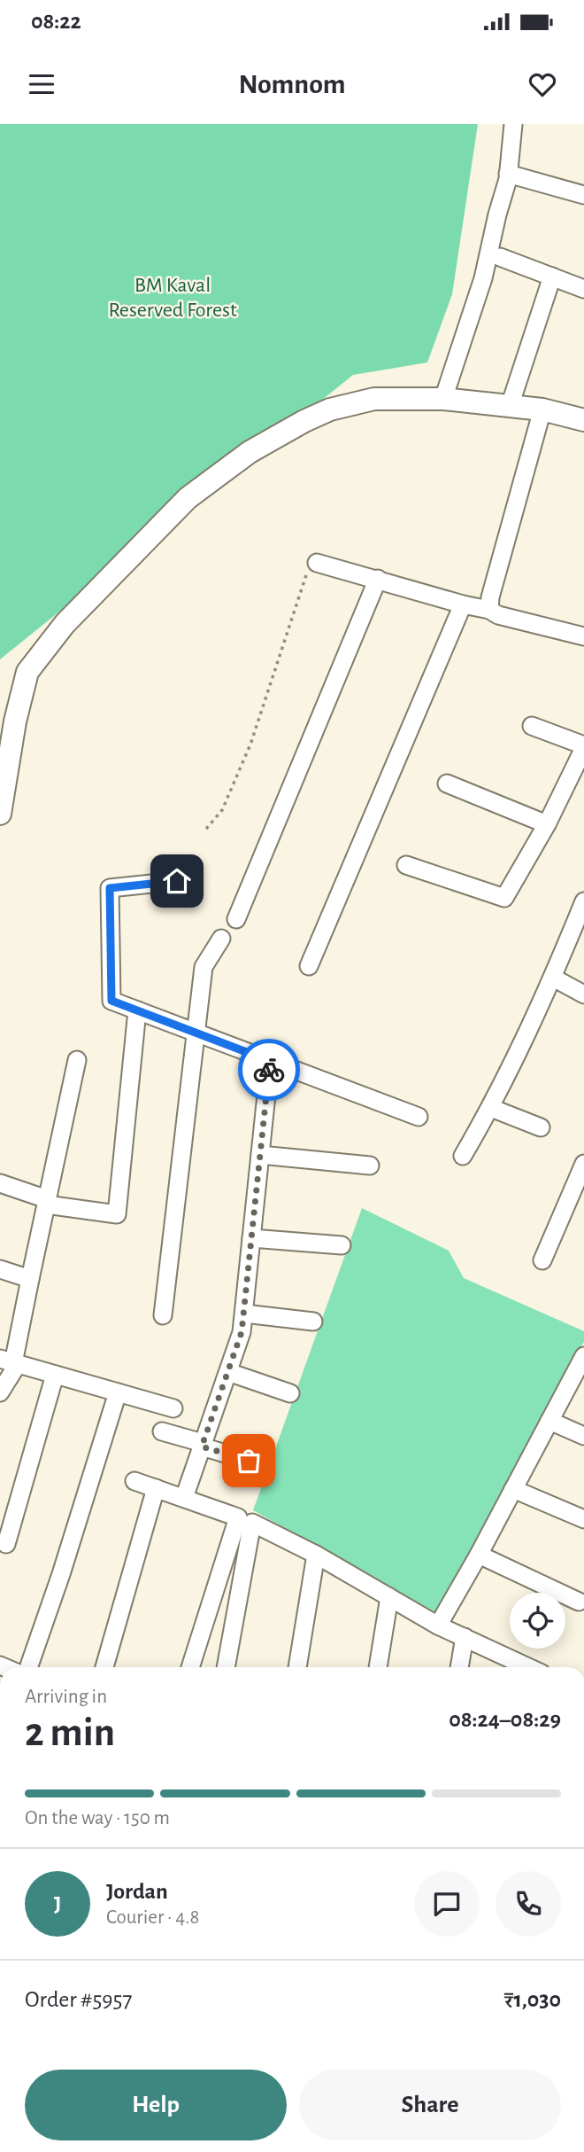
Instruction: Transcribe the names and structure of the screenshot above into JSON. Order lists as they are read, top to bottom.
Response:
{
  "parks": ["BM Kaval Reserved Forest"],
  "page": {
    "status": "08:22",
    "header": "Nomnom",
    "heading": ["2 min", "Arriving in", "08:24–08:29"],
    "panel": [
      "Jordan",
      "Courier · 4.8",
      "Order #5957",
      "₹1,030"
    ],
    "bar": "On the way · 150 m",
    "round": "J",
    "buttons": ["Help", "Share"]
  }
}
